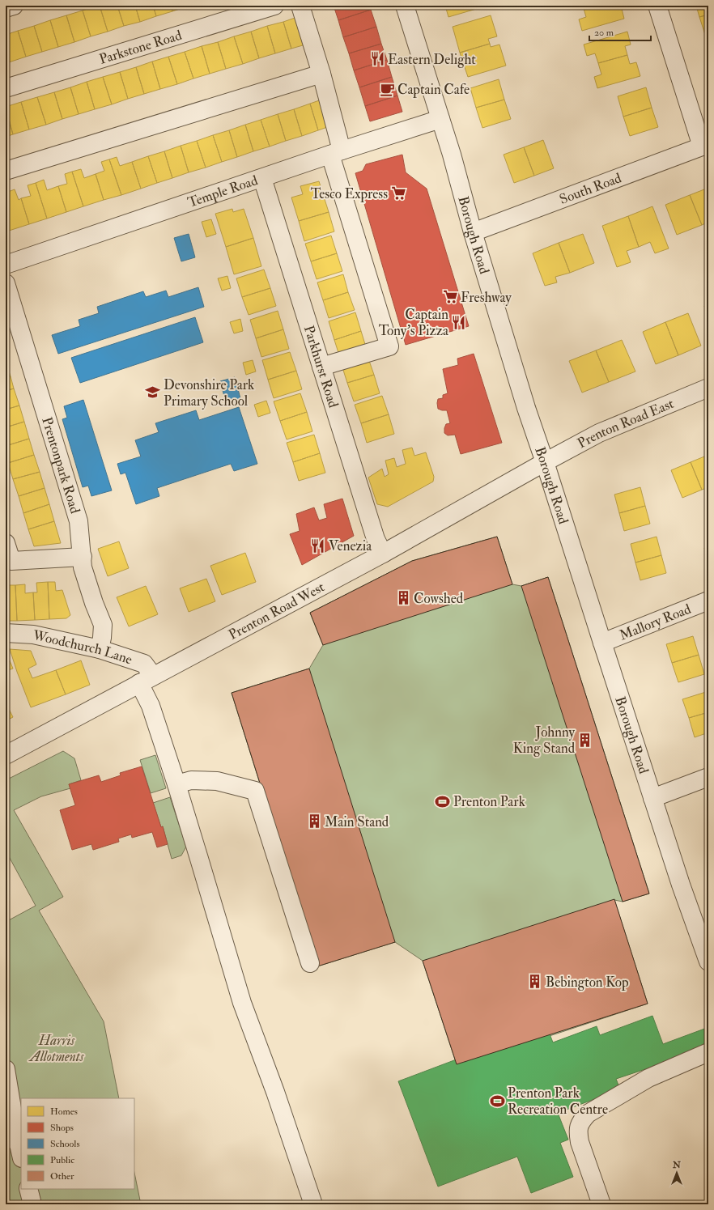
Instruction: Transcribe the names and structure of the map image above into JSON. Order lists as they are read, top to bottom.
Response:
{
  "streets": {
    "street": [
      "Parkstone Road",
      "South Road",
      "Temple Road",
      "Borough Road",
      "Parkhurst Road",
      "Prenton Road East",
      "Prentonpark Road",
      "Prenton Road West",
      "Mallory Road",
      "Woodchurch Lane"
    ]
  },
  "crossings": [
    ["South Road", "Borough Road"],
    ["Temple Road", "Borough Road"],
    ["Temple Road", "Parkhurst Road"],
    ["Borough Road", "Prenton Road East"],
    ["Borough Road", "Prenton Road West"],
    ["Borough Road", "Mallory Road"],
    ["Parkhurst Road", "Prenton Road West"],
    ["Prenton Road East", "Prenton Road West"],
    ["Prentonpark Road", "Woodchurch Lane"],
    ["Prenton Road West", "Woodchurch Lane"]
  ],
  "parks": ["Harris Allotments"],
  "places": {
    "restaurant": ["Eastern Delight", "Captain Tony's Pizza", "Venezia"],
    "cafe": ["Captain Cafe"],
    "supermarket": ["Tesco Express", "Freshway"],
    "school or university": ["Devonshire Park Primary School"],
    "building": [
      "Cowshed",
      "Johnny King Stand",
      "Main Stand",
      "Bebington Kop"
    ],
    "sports": ["Prenton Park", "Prenton Park Recreation Centre"]
  },
  "legend": [
    "Homes",
    "Shops",
    "Schools",
    "Public",
    "Other"
  ],
  "scale_bar": "20 m",
  "north": "top"
}
